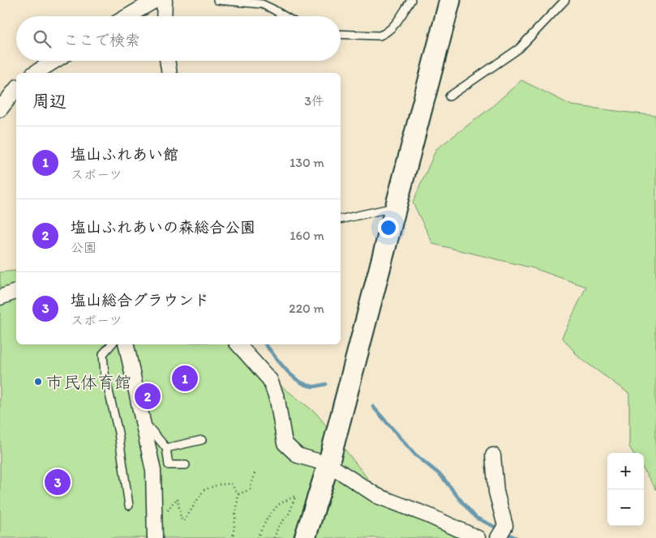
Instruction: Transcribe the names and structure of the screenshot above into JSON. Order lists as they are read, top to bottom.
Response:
{
  "places": ["市民体育館"],
  "page": {
    "search": "ここで検索",
    "heading": ["周辺", "3件"],
    "list": [
      {
        "mark": "1",
        "name": "塩山ふれあい館",
        "note": "スポーツ",
        "value": "130 m"
      },
      {
        "mark": "2",
        "name": "塩山ふれあいの森総合公園",
        "note": "公園",
        "value": "160 m"
      },
      {
        "mark": "3",
        "name": "塩山総合グラウンド",
        "note": "スポーツ",
        "value": "220 m"
      }
    ],
    "pins": ["1", "2", "3"],
    "map_buttons": ["+", "−"]
  }
}
